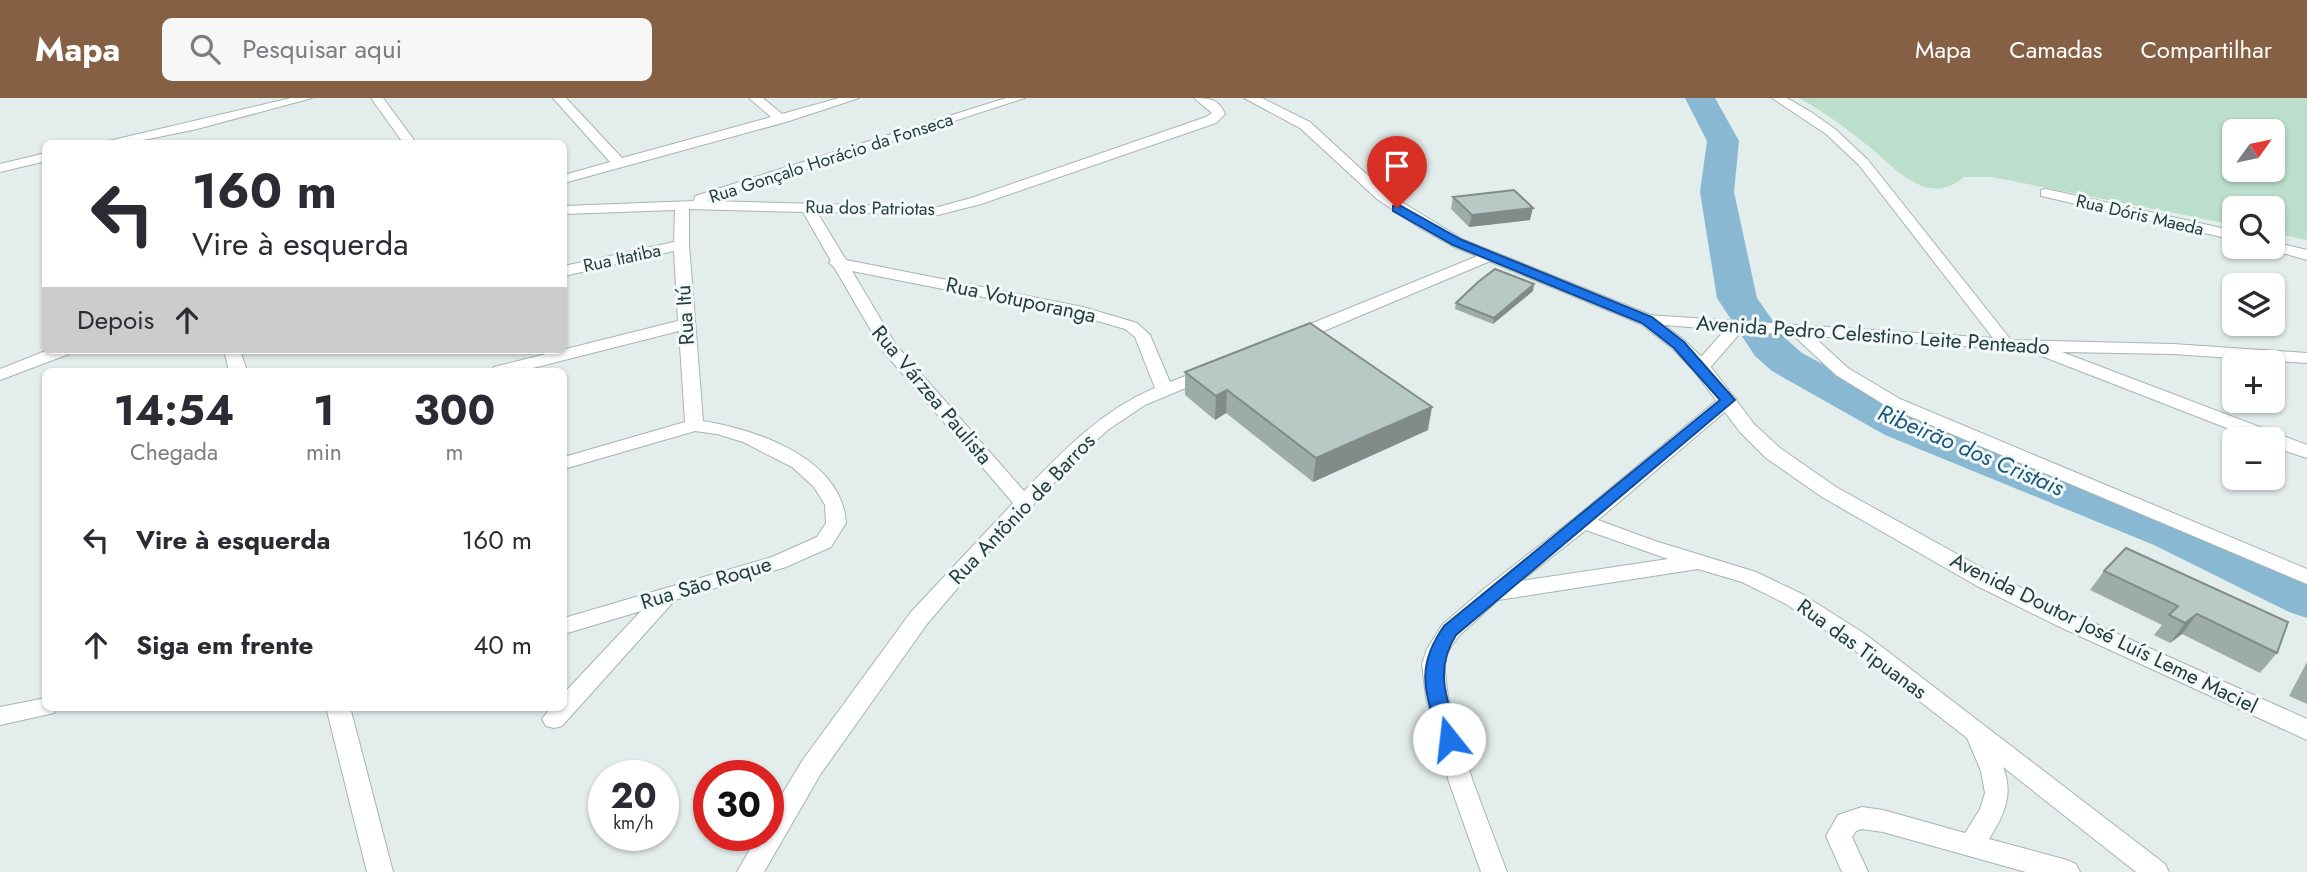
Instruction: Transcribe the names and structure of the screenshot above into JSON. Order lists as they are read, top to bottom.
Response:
{
  "streets": {
    "street": [
      "Rua Gonçalo Horácio da Fonseca",
      "Rua dos Patriotas",
      "Rua Dóris Maeda",
      "Rua Itatiba",
      "Rua Votuporanga",
      "Rua Itú",
      "Avenida Pedro Celestino Leite Penteado",
      "Rua Várzea Paulista",
      "Rua Antônio de Barros",
      "Rua São Roque",
      "Avenida Doutor José Luís Leme Maciel",
      "Rua das Tipuanas"
    ]
  },
  "crossings": [
    ["Rua Gonçalo Horácio da Fonseca", "Rua dos Patriotas"],
    ["Rua Gonçalo Horácio da Fonseca", "Rua Itú"],
    ["Rua dos Patriotas", "Rua Itú"],
    ["Rua dos Patriotas", "Rua Várzea Paulista"],
    ["Rua Itatiba", "Rua Itú"],
    ["Rua Votuporanga", "Rua Várzea Paulista"],
    ["Rua Votuporanga", "Rua Antônio de Barros"],
    ["Rua Itú", "Rua São Roque"],
    ["Avenida Pedro Celestino Leite Penteado", "Avenida Doutor José Luís Leme Maciel"],
    ["Rua Várzea Paulista", "Rua Antônio de Barros"]
  ],
  "water": ["Ribeirão dos Cristais"],
  "north": "top right",
  "page": {
    "header": "Mapa",
    "search": "Pesquisar aqui",
    "nav": ["Mapa", "Camadas", "Compartilhar"],
    "map_buttons": ["+", "−"],
    "turn": ["160 m", "Vire à esquerda"],
    "then": "Depois",
    "eta": [
      "14:54",
      "Chegada",
      "1",
      "min",
      "300",
      "m"
    ],
    "list": [
      {
        "name": "Vire à esquerda",
        "value": "160 m"
      },
      {
        "name": "Siga em frente",
        "value": "40 m"
      }
    ],
    "speed": "20 km/h",
    "limit": "30"
  }
}
